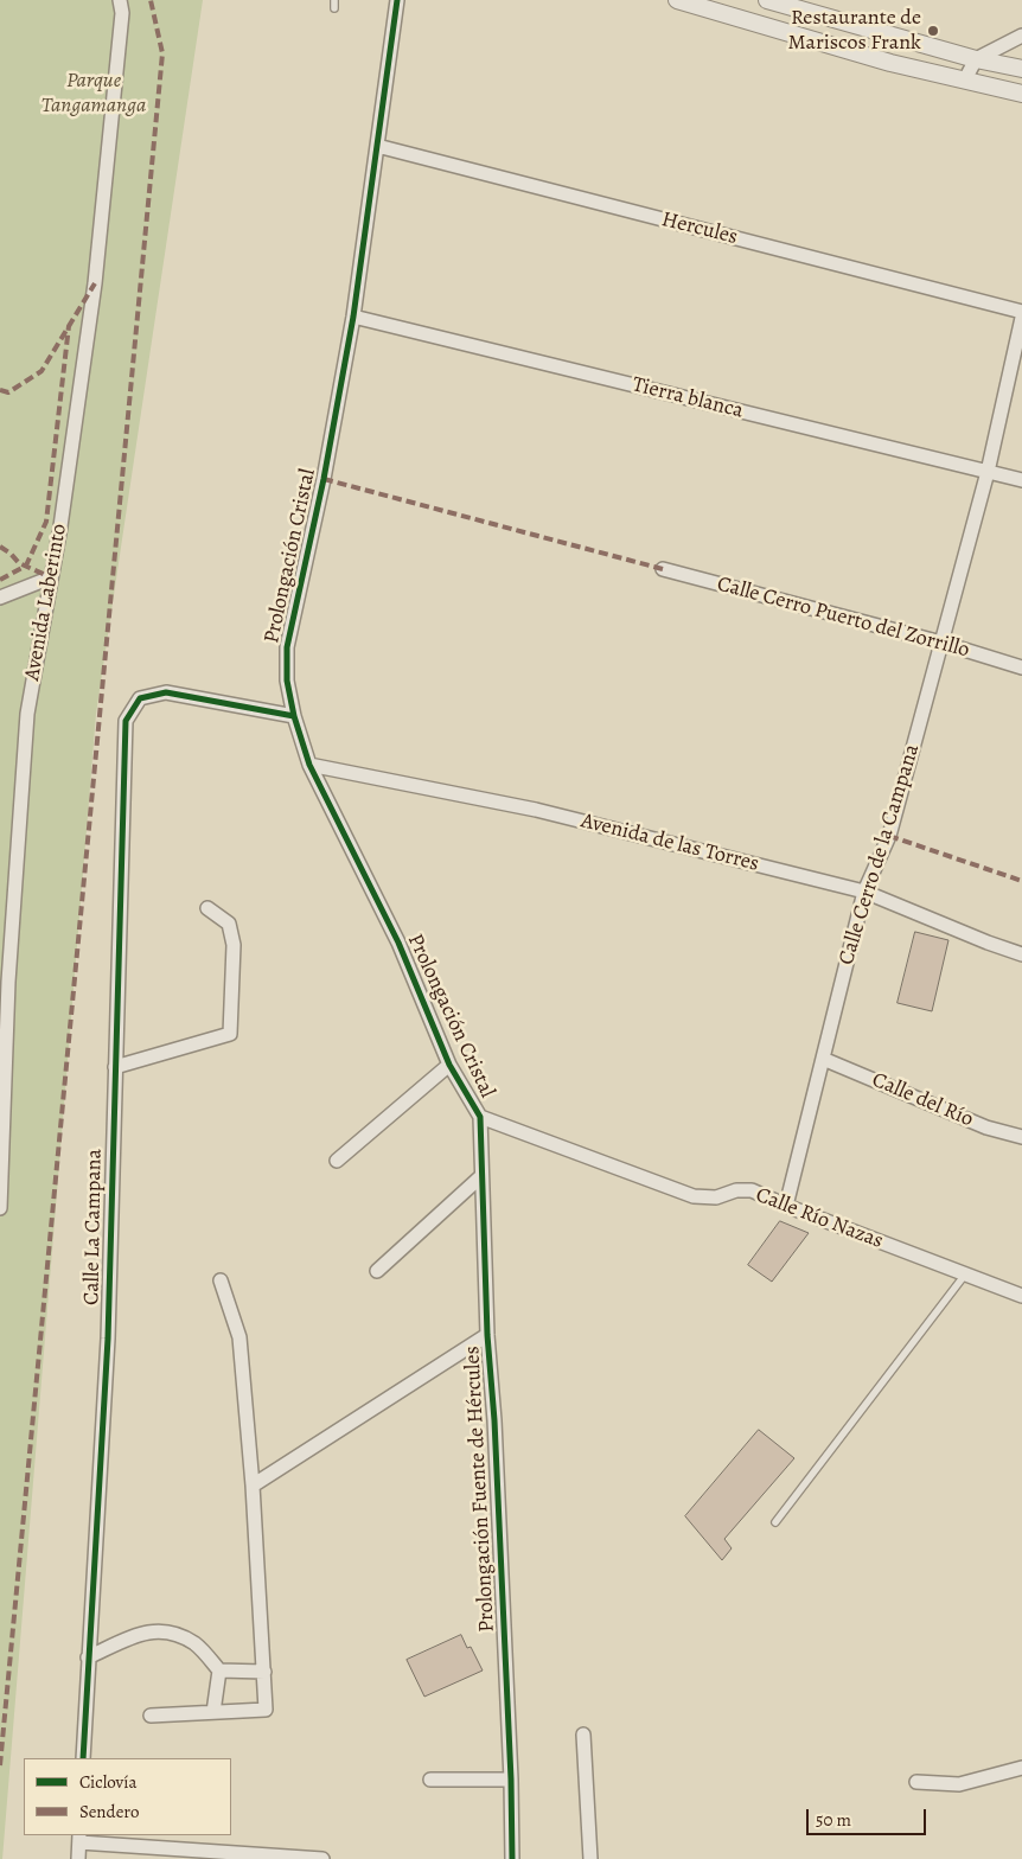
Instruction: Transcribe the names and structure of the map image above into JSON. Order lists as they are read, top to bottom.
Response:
{
  "streets": {
    "street": [
      "Hercules",
      "Tierra blanca",
      "Prolongación Cristal",
      "Avenida Laberinto",
      "Calle Cerro Puerto del Zorrillo",
      "Avenida de las Torres",
      "Calle Cerro de la Campana",
      "Calle del Río",
      "Calle Río Nazas",
      "Calle La Campana",
      "Prolongación Fuente de Hércules"
    ]
  },
  "crossings": [
    ["Hercules", "Prolongación Cristal"],
    ["Tierra blanca", "Prolongación Cristal"],
    ["Prolongación Cristal", "Avenida de las Torres"],
    ["Prolongación Cristal", "Calle Río Nazas"],
    ["Prolongación Cristal", "Calle La Campana"],
    ["Prolongación Cristal", "Prolongación Fuente de Hércules"],
    ["Calle Cerro Puerto del Zorrillo", "Calle Cerro de la Campana"],
    ["Avenida de las Torres", "Calle Cerro de la Campana"],
    ["Calle Cerro de la Campana", "Calle del Río"],
    ["Calle Cerro de la Campana", "Calle Río Nazas"],
    ["Calle Río Nazas", "Prolongación Fuente de Hércules"]
  ],
  "parks": ["Parque Tangamanga"],
  "places": ["Restaurante de Mariscos Frank"],
  "legend": ["Ciclovía", "Sendero"],
  "scale_bar": "50 m"
}
